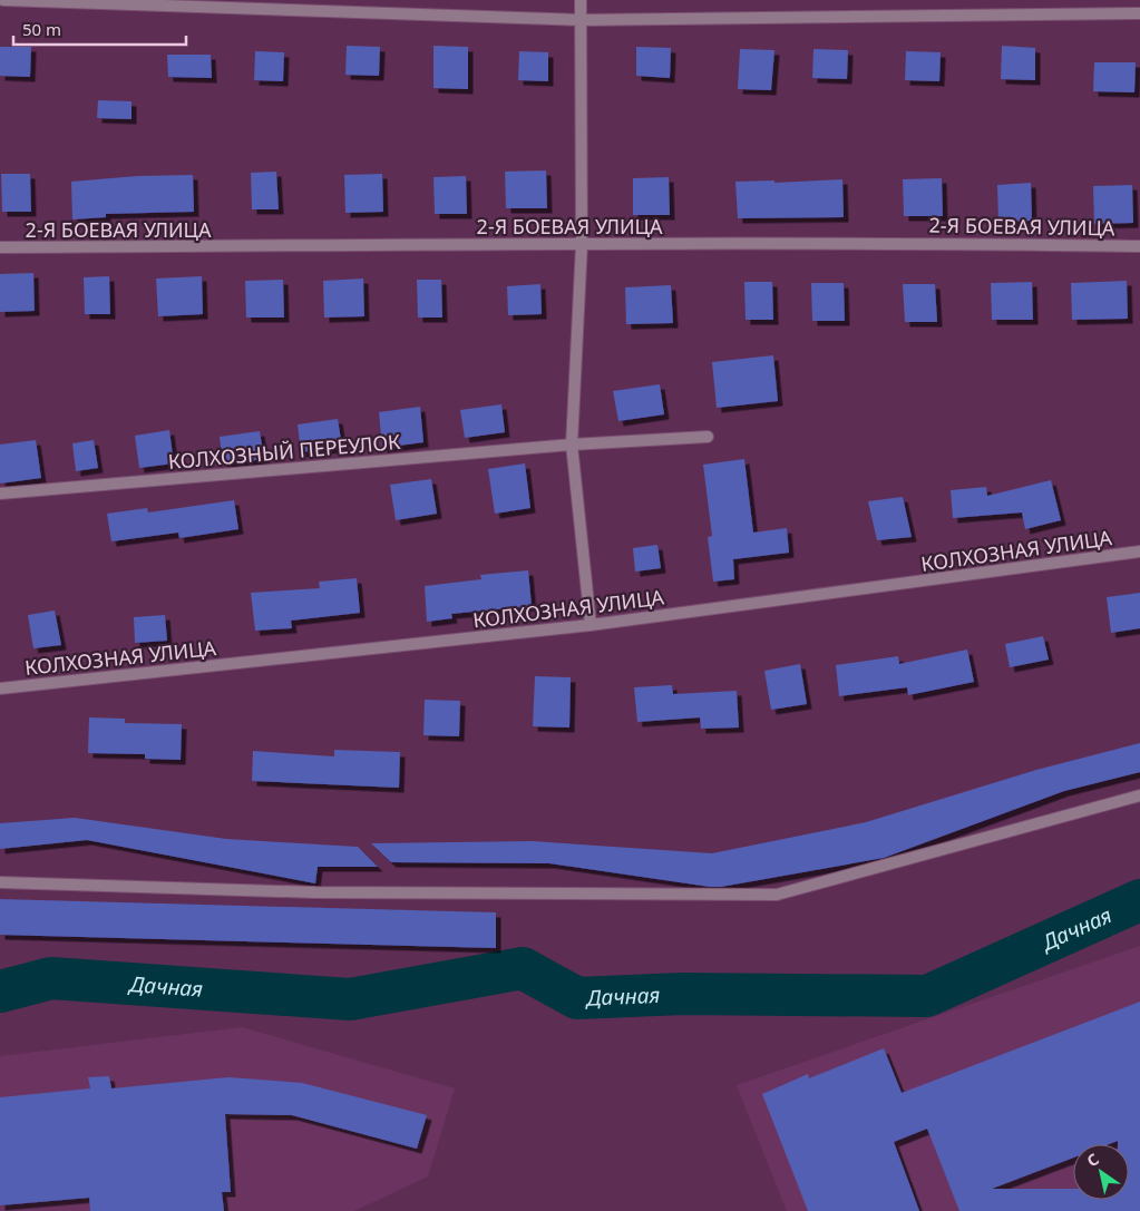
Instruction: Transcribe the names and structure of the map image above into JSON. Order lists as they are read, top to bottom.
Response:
{
  "streets": {
    "street": ["2-Я БОЕВАЯ УЛИЦА", "КОЛХОЗНЫЙ ПЕРЕУЛОК", "КОЛХОЗНАЯ УЛИЦА"]
  },
  "water": ["Дачная"],
  "scale_bar": "50 m",
  "north": "top left"
}
